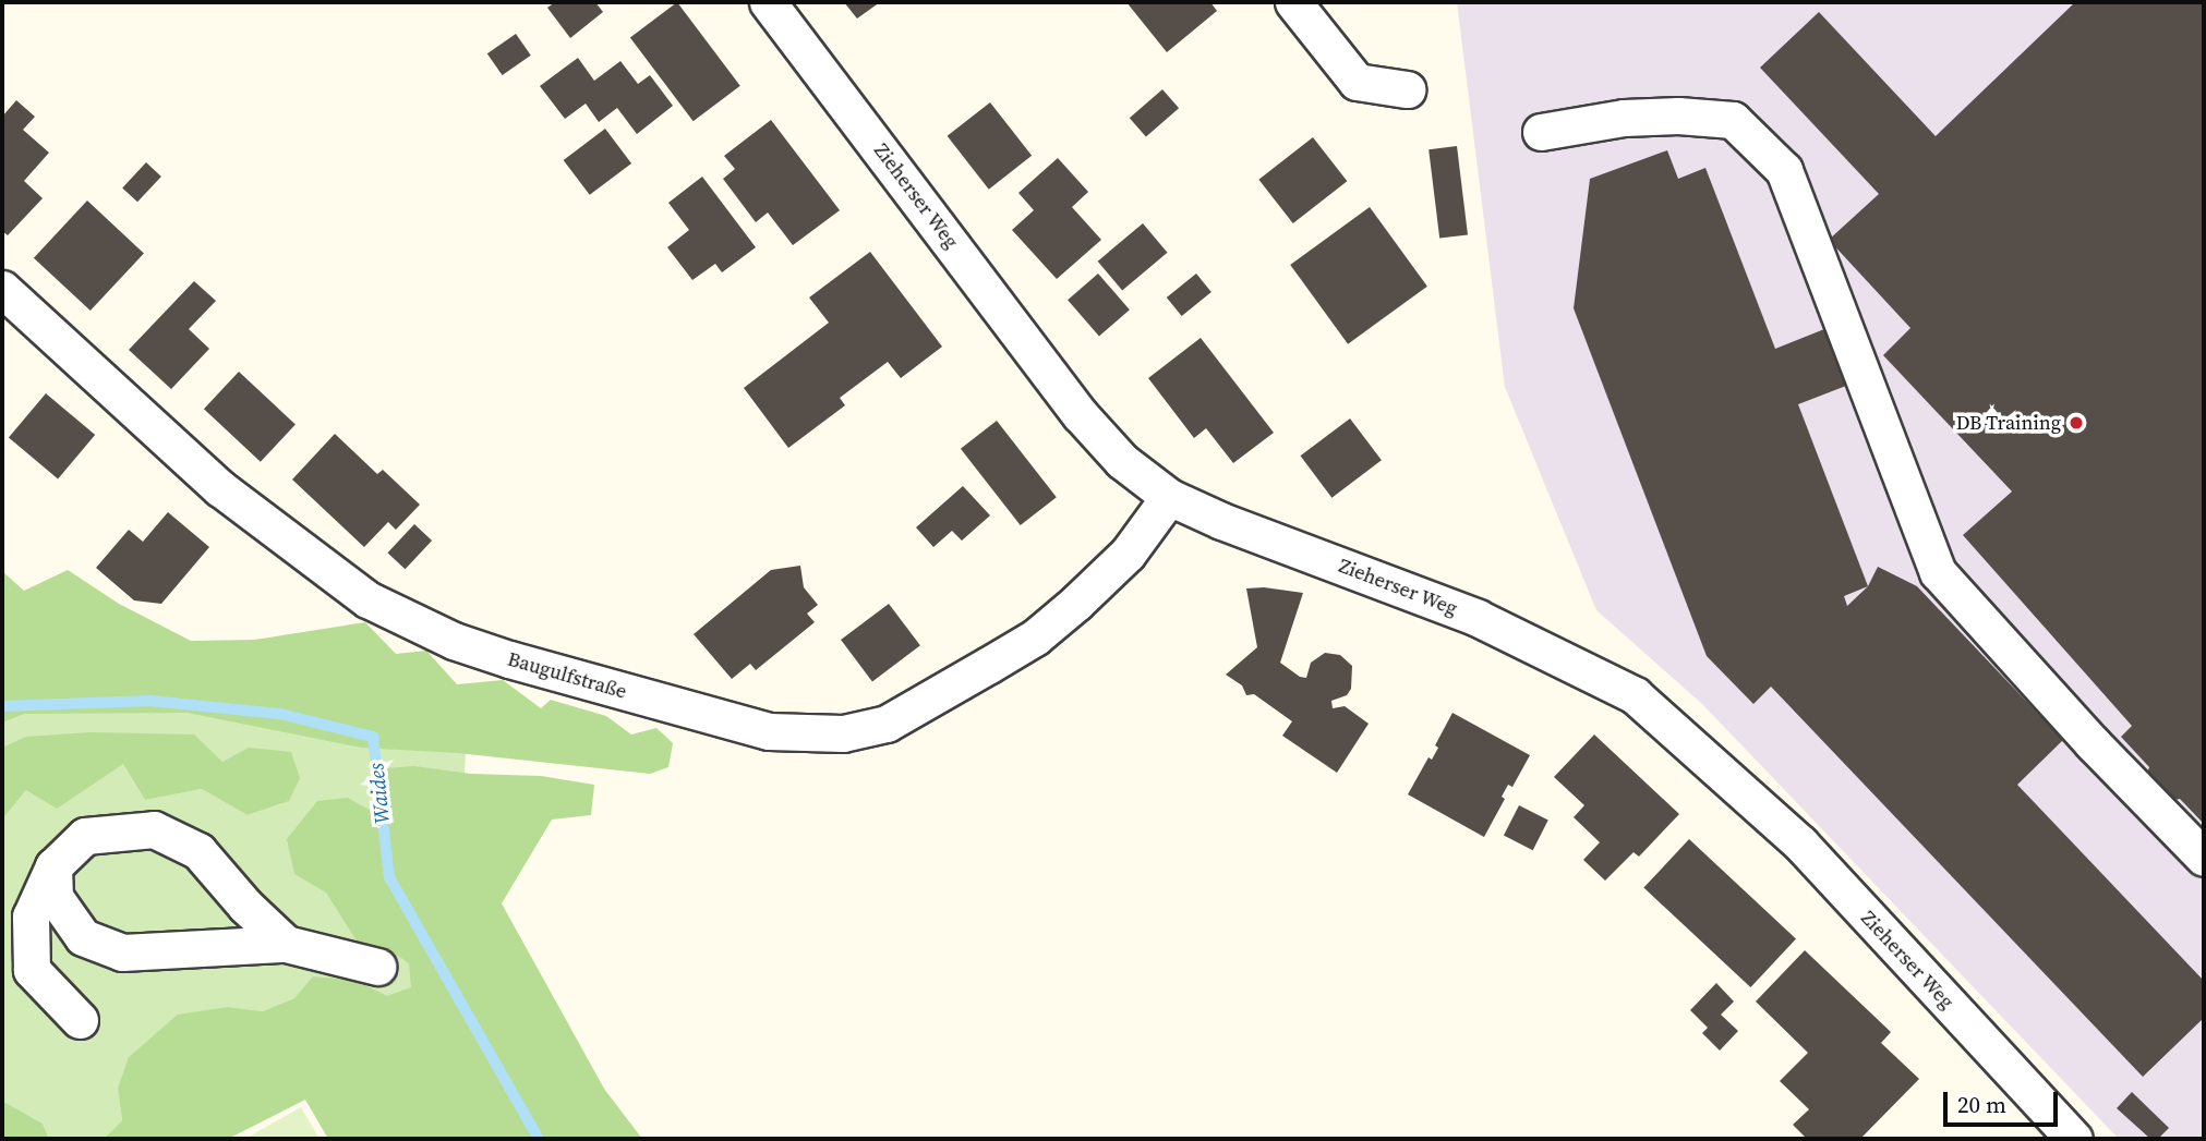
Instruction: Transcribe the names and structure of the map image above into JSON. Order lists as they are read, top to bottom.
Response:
{
  "streets": {
    "street": ["Zieherser Weg", "Baugulfstraße"]
  },
  "crossings": [
    ["Zieherser Weg", "Baugulfstraße"]
  ],
  "water": ["Waides"],
  "places": ["DB Training"],
  "scale_bar": "20 m"
}
